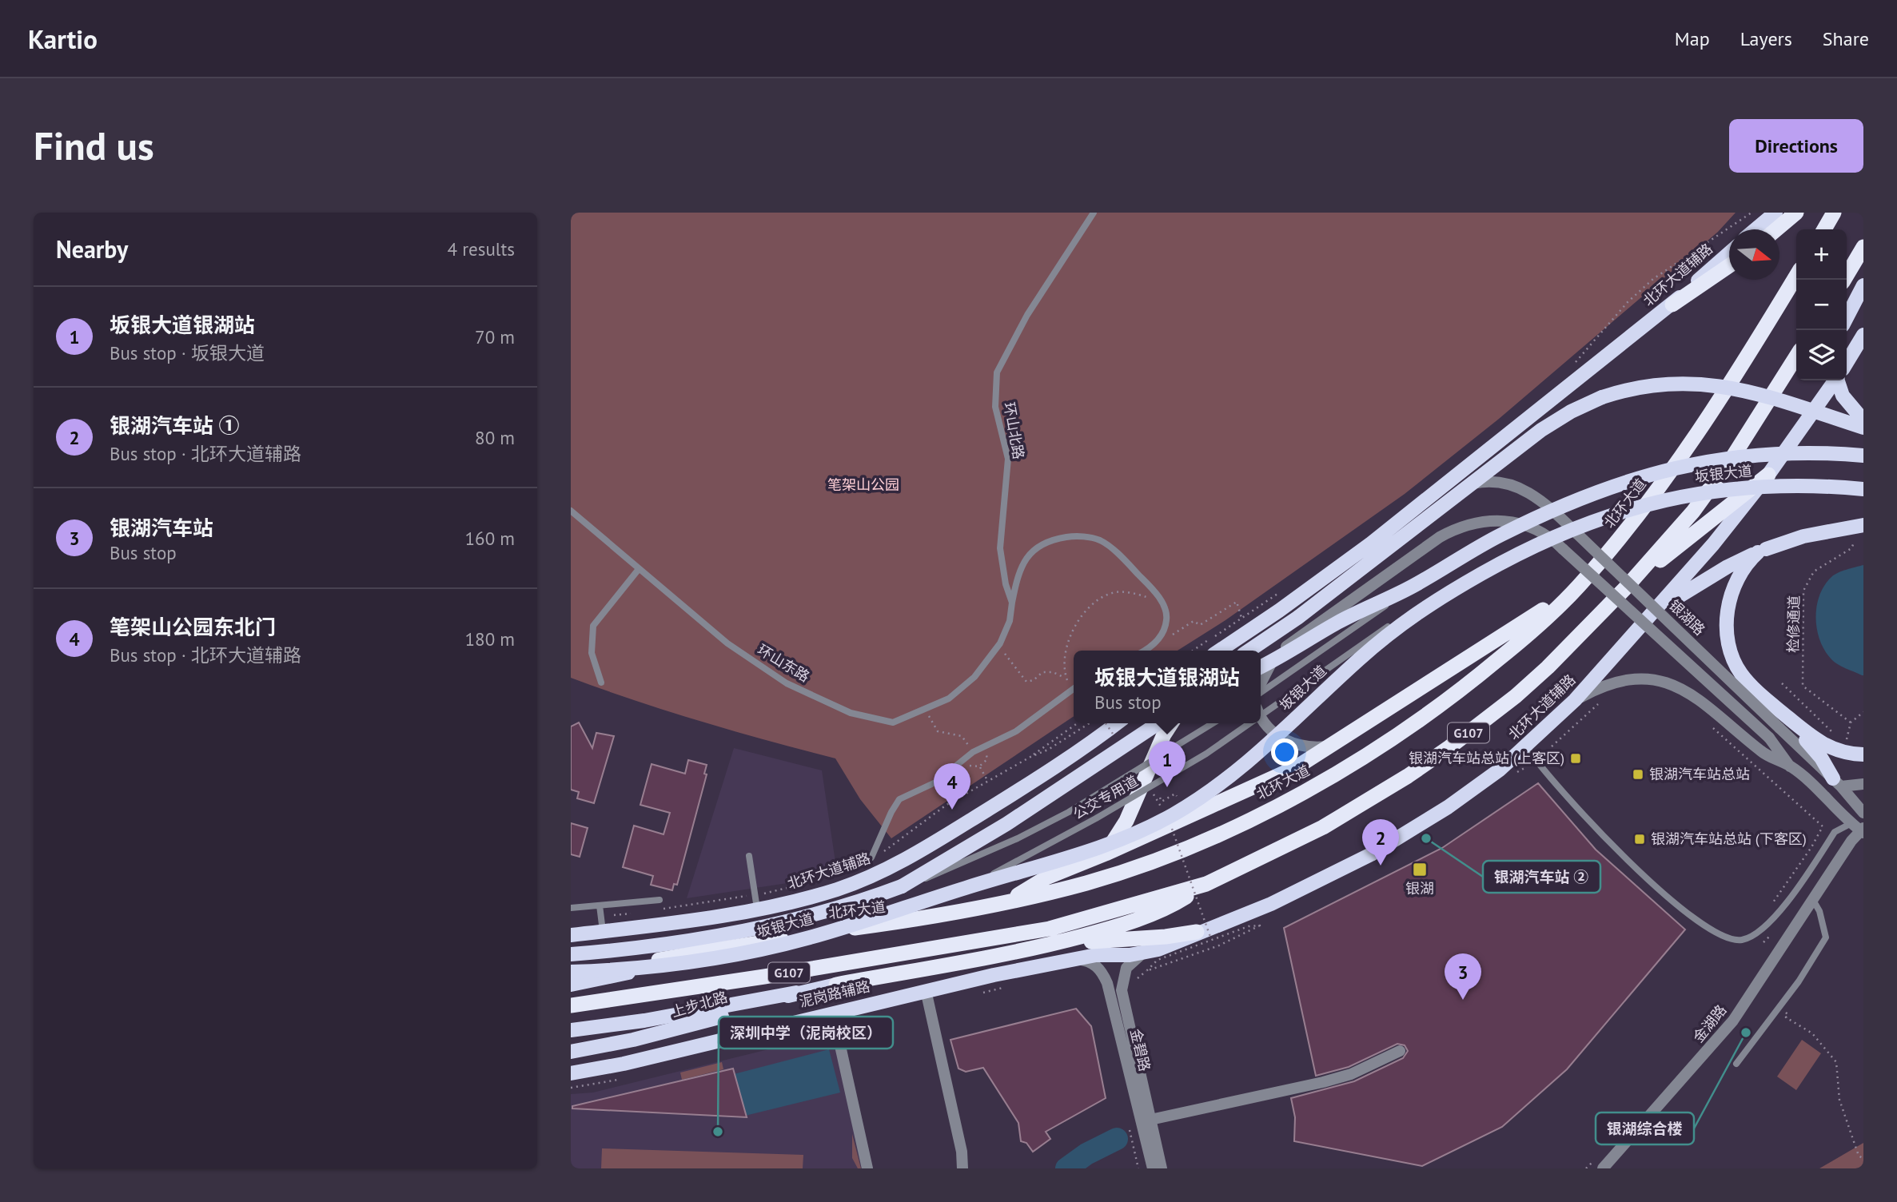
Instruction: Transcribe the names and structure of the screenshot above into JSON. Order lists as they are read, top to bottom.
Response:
{
  "streets": {
    "highway": ["北环大道", "G107"],
    "main road": [
      "北环大道辅路",
      "坂银大道",
      "泥岗路辅路",
      "上步北路"
    ],
    "street": ["银湖路", "金湖路", "金碧路"],
    "lane": ["环山北路", "环山东路", "公交专用道"],
    "path": ["检修通道"]
  },
  "crossings": [
    ["北环大道辅路", "泥岗路辅路"],
    ["北环大道辅路", "金碧路"],
    ["环山北路", "环山东路"],
    ["坂银大道", "公交专用道"],
    ["泥岗路辅路", "金碧路"]
  ],
  "parks": ["笔架山公园"],
  "places": {
    "transit": [
      "银湖汽车站总站 (上客区)",
      "银湖汽车站总站",
      "银湖汽车站总站 (下客区)",
      "银湖"
    ],
    "other": ["银湖汽车站 ②", "银湖综合楼", "深圳中学（泥岗校区）"]
  },
  "north": "right",
  "page": {
    "header": "Kartio",
    "nav": ["Map", "Layers", "Share"],
    "buttons": "Directions",
    "title": "Find us",
    "heading": ["Nearby", "4 results"],
    "map_buttons": ["+", "−"],
    "list": [
      {
        "mark": "1",
        "name": "坂银大道银湖站",
        "note": "Bus stop · 坂银大道",
        "value": "70 m"
      },
      {
        "mark": "2",
        "name": "银湖汽车站 ①",
        "note": "Bus stop · 北环大道辅路",
        "value": "80 m"
      },
      {
        "mark": "3",
        "name": "银湖汽车站",
        "note": "Bus stop",
        "value": "160 m"
      },
      {
        "mark": "4",
        "name": "笔架山公园东北门",
        "note": "Bus stop · 北环大道辅路",
        "value": "180 m"
      }
    ],
    "popup": ["坂银大道银湖站", "Bus stop"],
    "pins": [
      "1",
      "4",
      "2",
      "3"
    ]
  }
}
